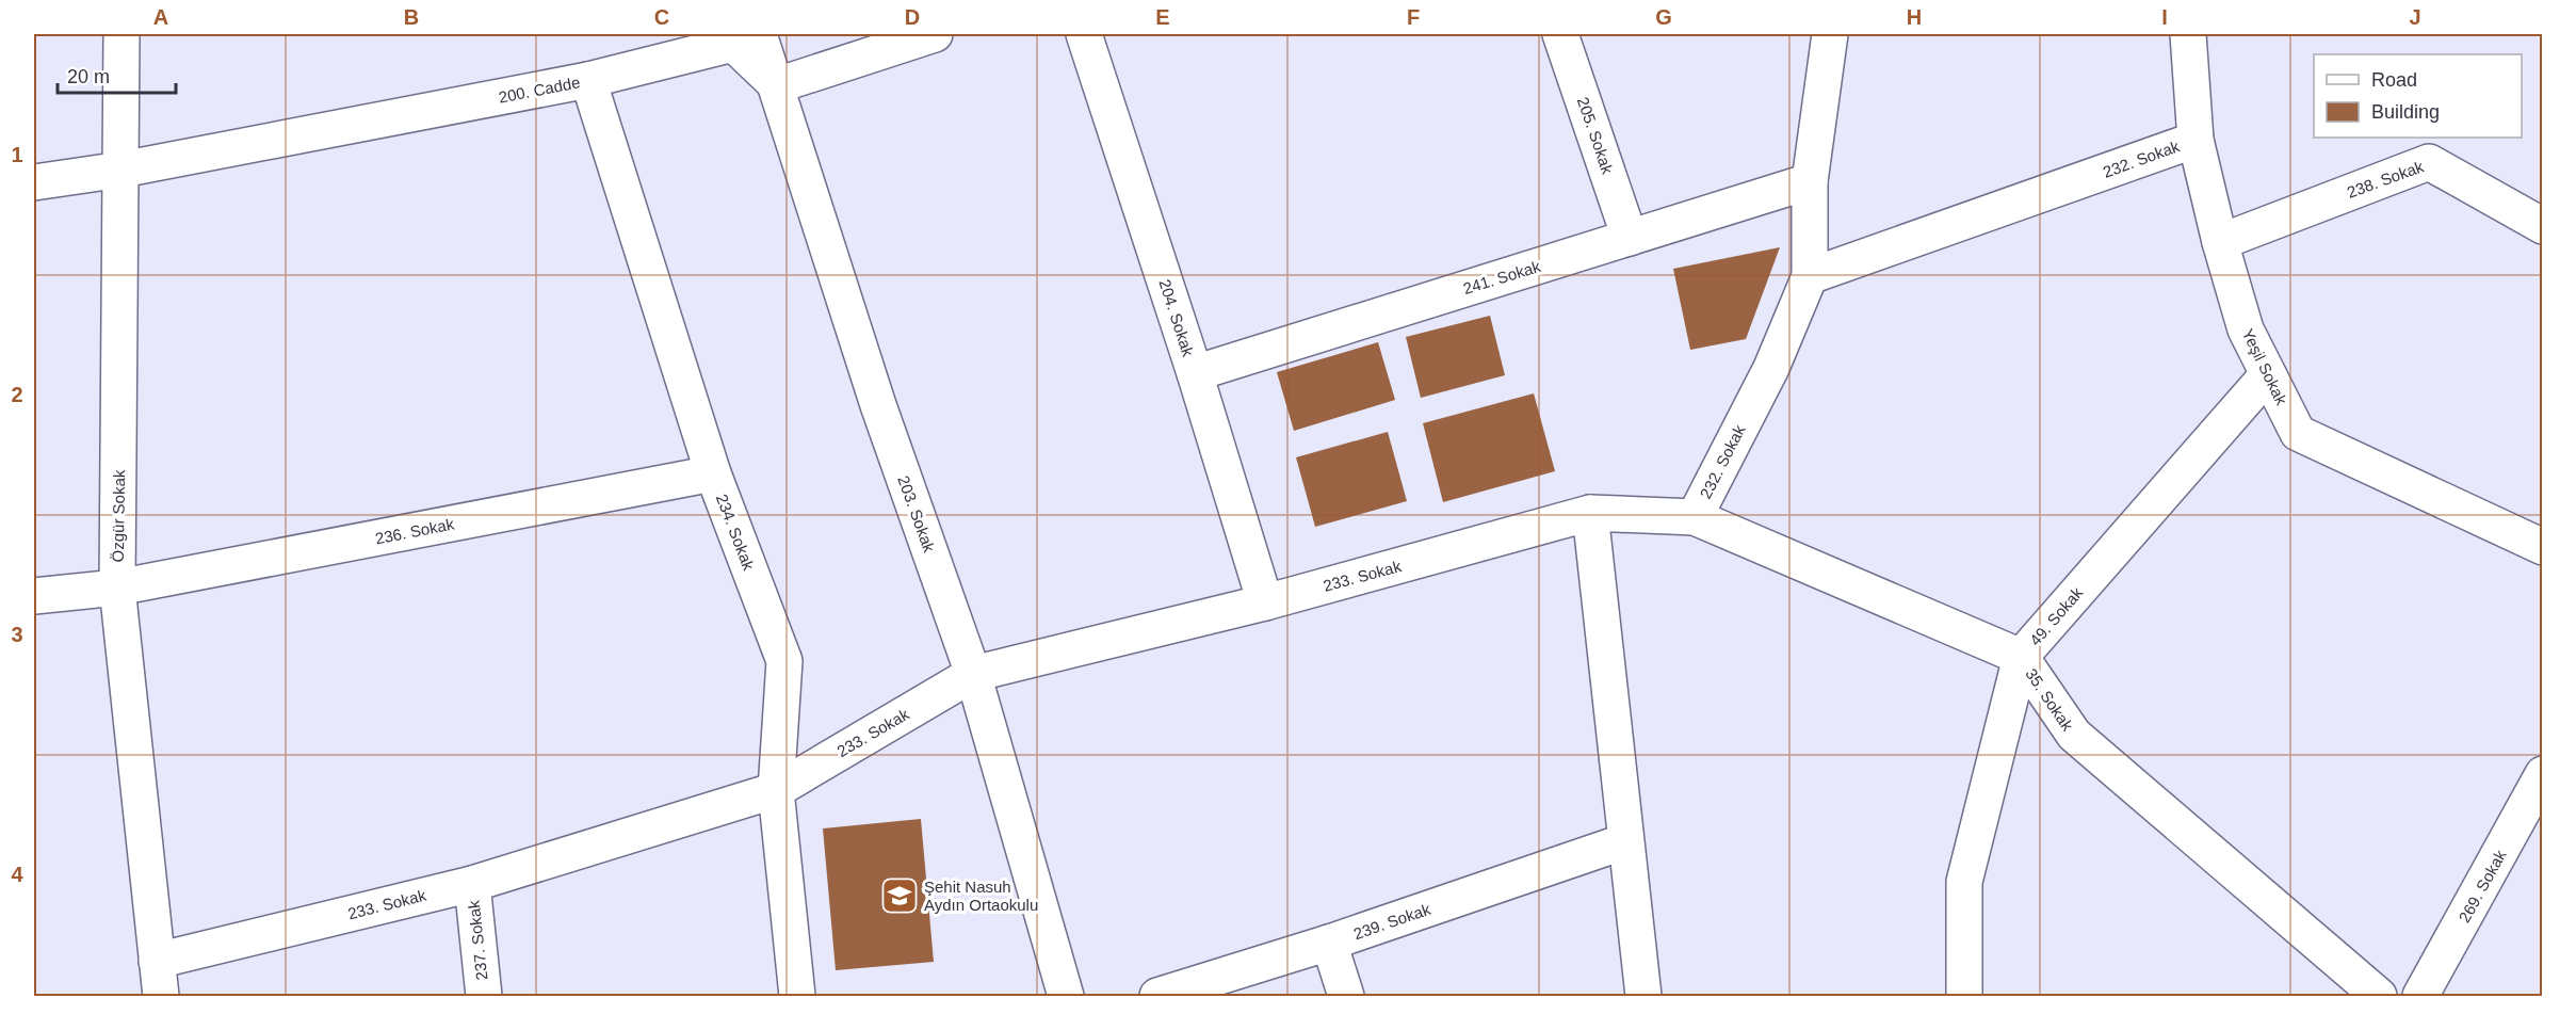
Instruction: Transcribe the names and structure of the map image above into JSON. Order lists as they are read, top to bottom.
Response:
{
  "streets": {
    "street": [
      "200. Cadde",
      "205. Sokak",
      "232. Sokak",
      "238. Sokak",
      "241. Sokak",
      "204. Sokak",
      "Yeşil Sokak",
      "203. Sokak",
      "Özgür Sokak",
      "236. Sokak",
      "234. Sokak",
      "233. Sokak",
      "49. Sokak",
      "35. Sokak",
      "269. Sokak",
      "239. Sokak",
      "237. Sokak"
    ]
  },
  "crossings": [
    ["200. Cadde", "203. Sokak"],
    ["200. Cadde", "Özgür Sokak"],
    ["200. Cadde", "234. Sokak"],
    ["205. Sokak", "241. Sokak"],
    ["232. Sokak", "Yeşil Sokak"],
    ["232. Sokak", "233. Sokak"],
    ["232. Sokak", "35. Sokak"],
    ["238. Sokak", "Yeşil Sokak"],
    ["241. Sokak", "204. Sokak"],
    ["204. Sokak", "233. Sokak"],
    ["Yeşil Sokak", "49. Sokak"],
    ["203. Sokak", "233. Sokak"],
    ["Özgür Sokak", "236. Sokak"],
    ["Özgür Sokak", "233. Sokak"],
    ["236. Sokak", "234. Sokak"],
    ["234. Sokak", "233. Sokak"],
    ["233. Sokak", "237. Sokak"],
    ["49. Sokak", "35. Sokak"]
  ],
  "places": {
    "school or university": ["Şehit Nasuh Aydın Ortaokulu"]
  },
  "legend": ["Road", "Building"],
  "scale_bar": "20 m",
  "grid": {
    "columns": [
      "A",
      "B",
      "C",
      "D",
      "E",
      "F",
      "G",
      "H",
      "I",
      "J"
    ],
    "rows": [
      "1",
      "2",
      "3",
      "4"
    ]
  }
}
